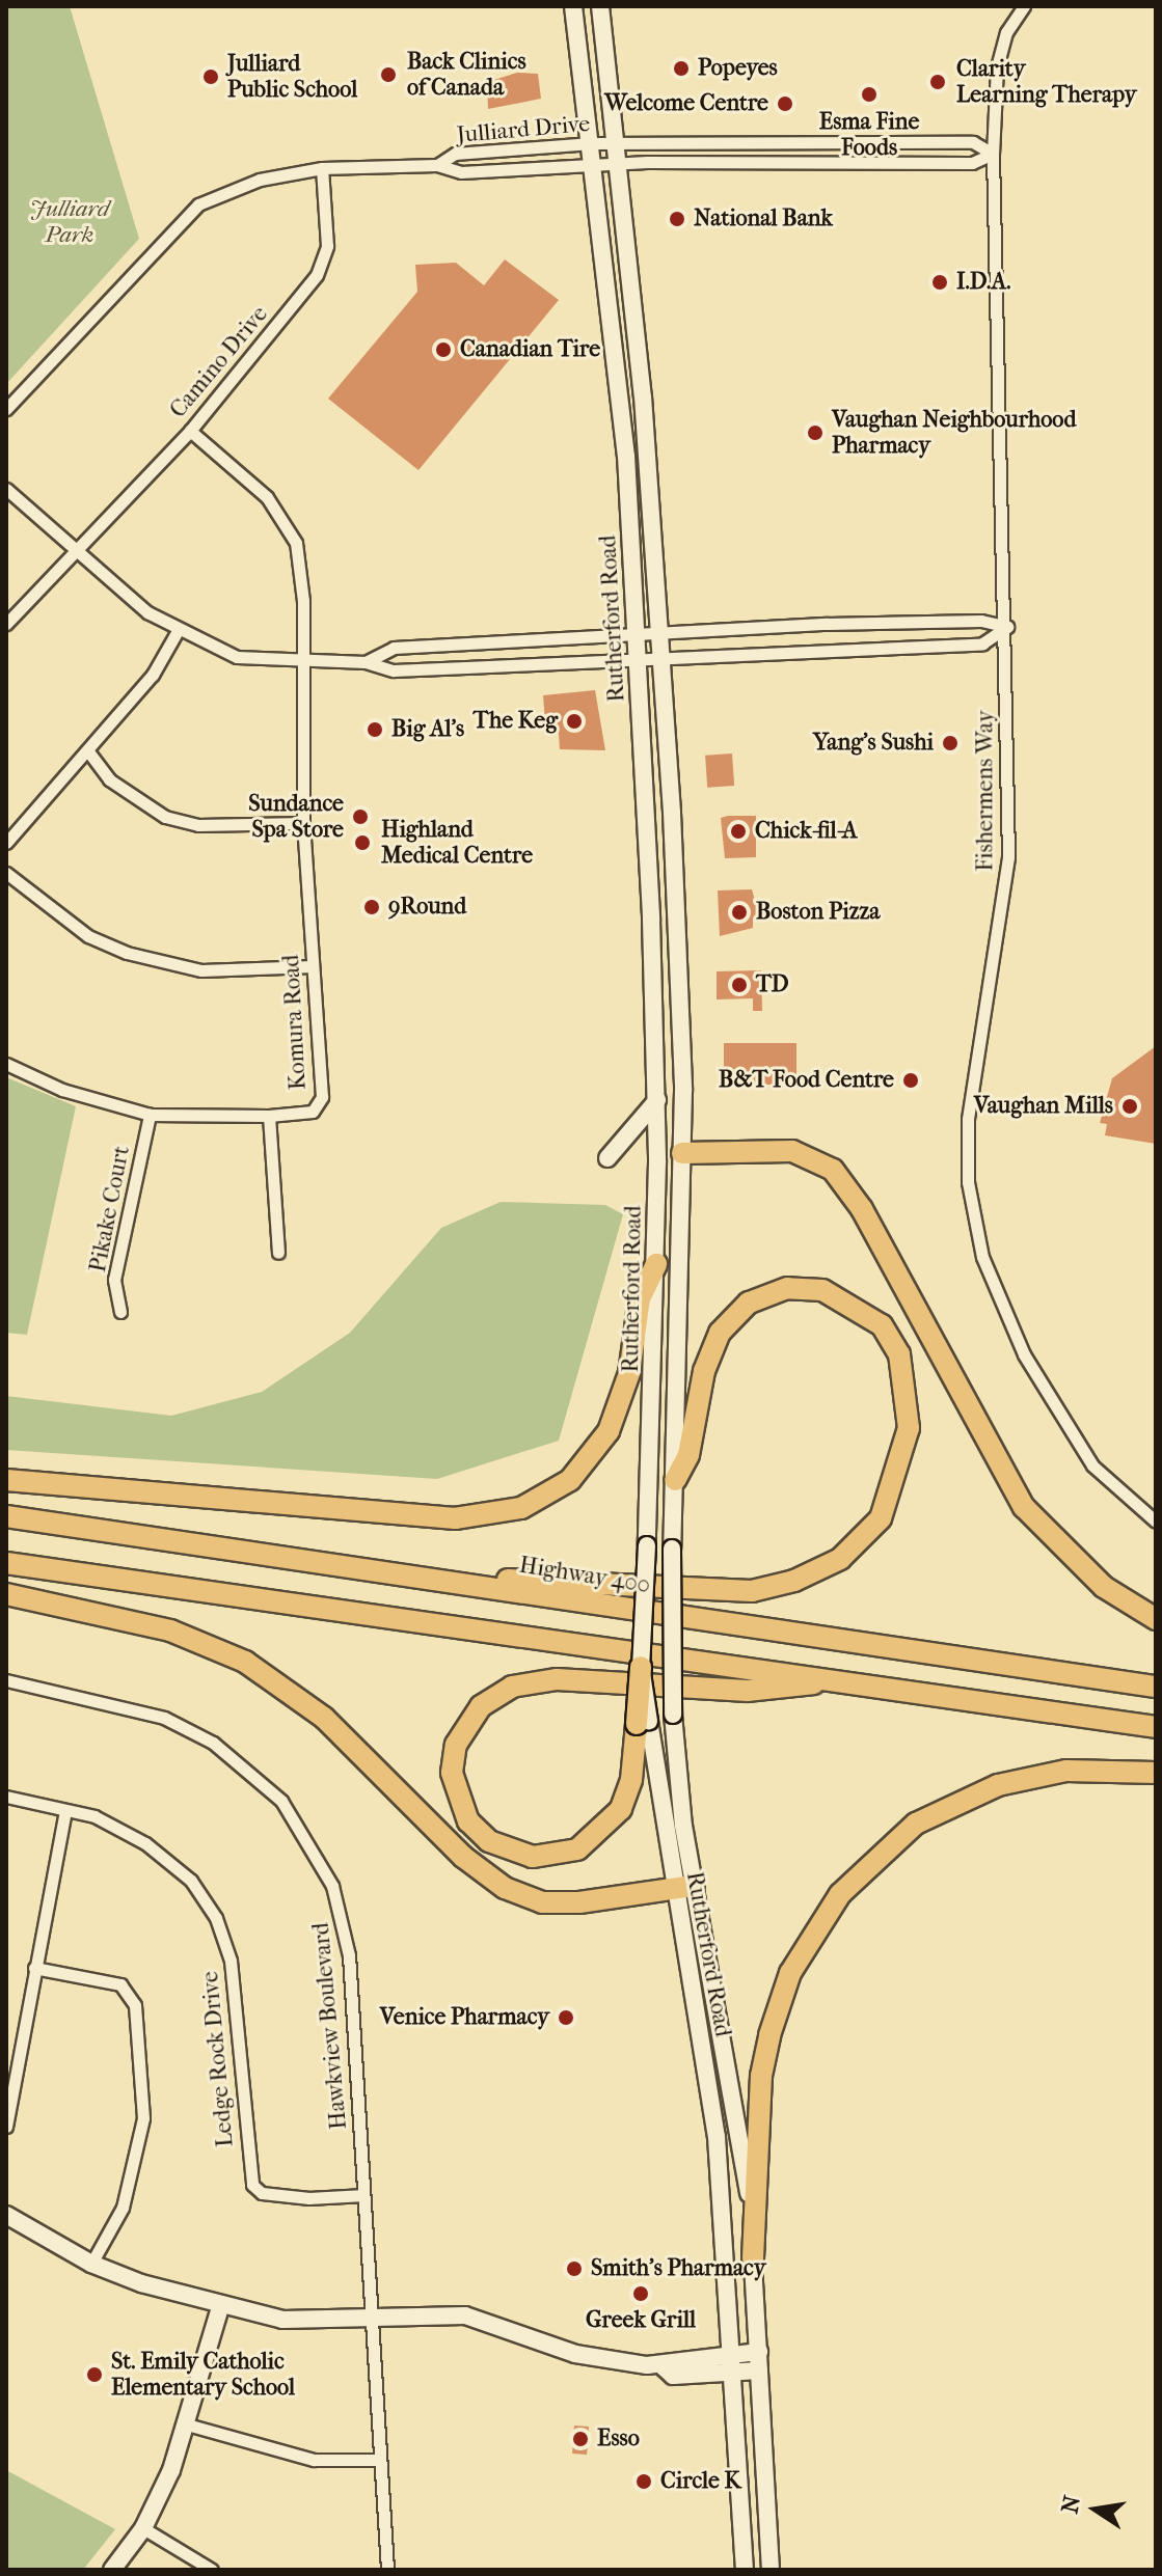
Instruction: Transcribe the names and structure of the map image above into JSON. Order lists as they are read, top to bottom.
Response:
{
  "streets": {
    "highway": ["Highway 400"],
    "main road": ["Rutherford Road"],
    "street": [
      "Julliard Drive",
      "Camino Drive",
      "Fishermens Way",
      "Komura Road",
      "Pikake Court",
      "Hawkview Boulevard",
      "Ledge Rock Drive"
    ]
  },
  "crossings": [
    ["Julliard Drive", "Camino Drive"],
    ["Julliard Drive", "Rutherford Road"],
    ["Julliard Drive", "Fishermens Way"],
    ["Camino Drive", "Komura Road"],
    ["Komura Road", "Pikake Court"],
    ["Hawkview Boulevard", "Ledge Rock Drive"]
  ],
  "parks": ["Julliard Park"],
  "places": [
    "Popeyes",
    "Back Clinics of Canada",
    "Julliard Public School",
    "Clarity Learning Therapy",
    "Esma Fine Foods",
    "Welcome Centre",
    "National Bank",
    "I.D.A.",
    "Canadian Tire",
    "Vaughan Neighbourhood Pharmacy",
    "The Keg",
    "Big Al's",
    "Yang's Sushi",
    "Sundance Spa Store",
    "Chick-fil-A",
    "Highland Medical Centre",
    "9Round",
    "Boston Pizza",
    "TD",
    "B&T Food Centre",
    "Vaughan Mills",
    "Venice Pharmacy",
    "Smith's Pharmacy",
    "Greek Grill",
    "St. Emily Catholic Elementary School",
    "Esso",
    "Circle K"
  ],
  "north": "left"
}
